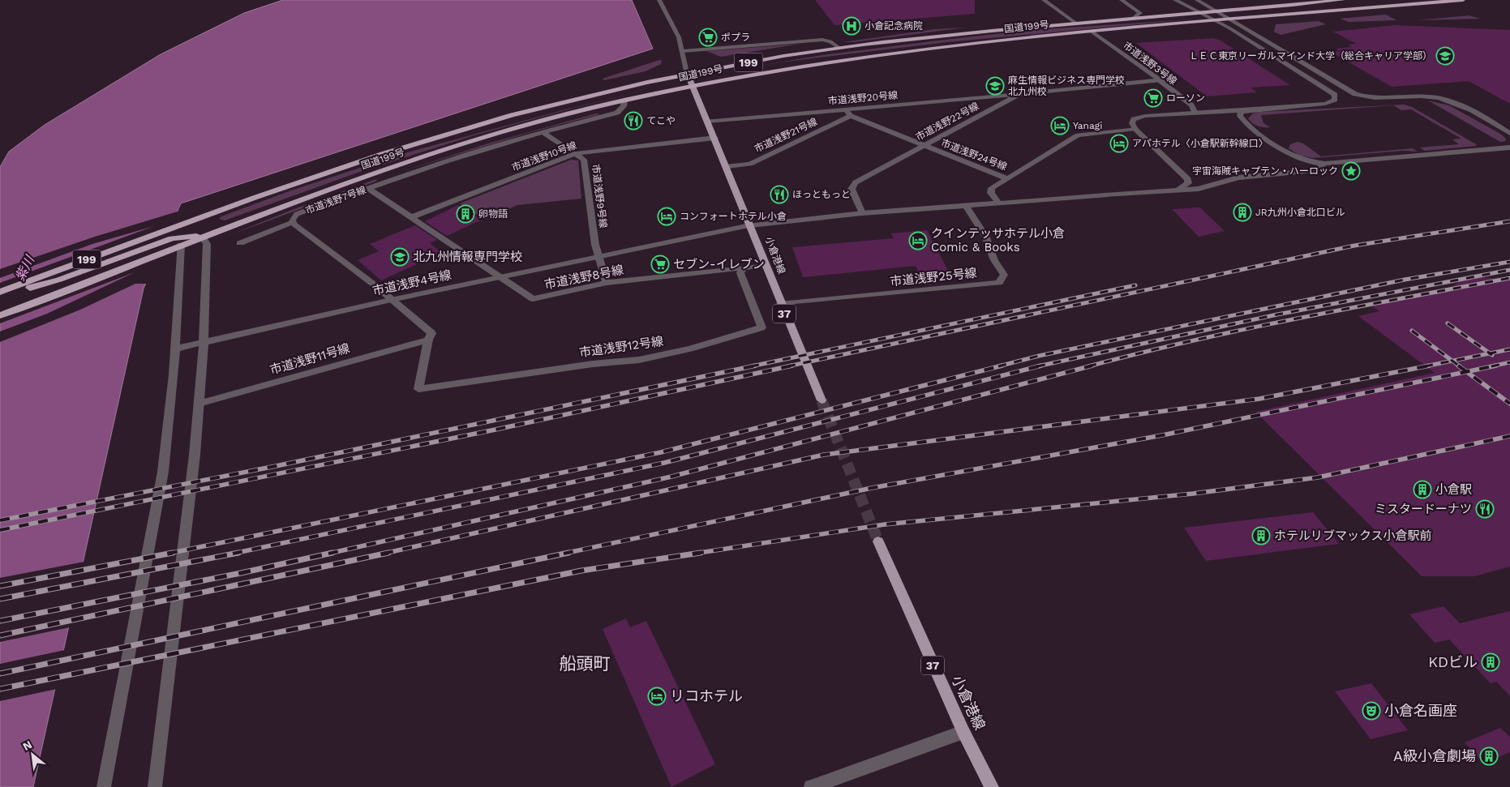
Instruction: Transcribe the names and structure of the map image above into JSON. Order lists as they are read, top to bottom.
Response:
{
  "streets": {
    "highway": ["国道199号", "199"],
    "main road": ["小倉港線", "37"],
    "street": [
      "市道浅野3号線",
      "市道浅野20号線",
      "市道浅野22号線",
      "市道浅野21号線",
      "市道浅野24号線",
      "市道浅野10号線",
      "市道浅野9号線",
      "市道浅野7号線",
      "市道浅野8号線",
      "市道浅野25号線",
      "市道浅野4号線",
      "市道浅野12号線",
      "市道浅野11号線"
    ]
  },
  "crossings": [
    ["国道199号", "市道浅野3号線"],
    ["国道199号", "小倉港線"],
    ["市道浅野3号線", "市道浅野22号線"],
    ["市道浅野20号線", "市道浅野22号線"],
    ["市道浅野20号線", "小倉港線"],
    ["市道浅野22号線", "市道浅野24号線"],
    ["市道浅野22号線", "市道浅野4号線"],
    ["市道浅野21号線", "市道浅野24号線"],
    ["市道浅野21号線", "小倉港線"],
    ["市道浅野10号線", "市道浅野9号線"],
    ["市道浅野10号線", "小倉港線"],
    ["市道浅野10号線", "市道浅野8号線"],
    ["市道浅野9号線", "市道浅野7号線"],
    ["市道浅野9号線", "市道浅野8号線"],
    ["市道浅野9号線", "市道浅野4号線"],
    ["市道浅野7号線", "市道浅野8号線"],
    ["市道浅野7号線", "市道浅野4号線"],
    ["市道浅野7号線", "市道浅野12号線"],
    ["市道浅野7号線", "市道浅野11号線"],
    ["小倉港線", "市道浅野8号線"],
    ["小倉港線", "市道浅野25号線"],
    ["小倉港線", "市道浅野4号線"],
    ["市道浅野8号線", "市道浅野4号線"],
    ["市道浅野8号線", "市道浅野12号線"],
    ["市道浅野25号線", "市道浅野4号線"],
    ["市道浅野12号線", "市道浅野11号線"]
  ],
  "districts": ["船頭町"],
  "water": ["紫川"],
  "places": {
    "hospital": ["小倉記念病院"],
    "supermarket": ["ポプラ", "ローソン", "セブン-イレブン"],
    "school or university": ["ＬＥＣ東京リーガルマインド大学（総合キャリア学部）", "麻生情報ビジネス専門学校 北九州校", "北九州情報専門学校"],
    "restaurant": ["てこや", "ほっともっと", "ミスタードーナツ"],
    "hotel": [
      "Yanagi",
      "アパホテル〈小倉駅新幹線口〉",
      "コンフォートホテル小倉",
      "クインテッサホテル小倉 Comic & Books",
      "リコホテル"
    ],
    "place": ["宇宙海賊キャプテン・ハーロック"],
    "building": [
      "JR九州小倉北口ビル",
      "卵物語",
      "小倉駅",
      "ホテルリブマックス小倉駅前",
      "KDビル",
      "A級小倉劇場"
    ],
    "theatre": ["小倉名画座"]
  },
  "north": "top left"
}
